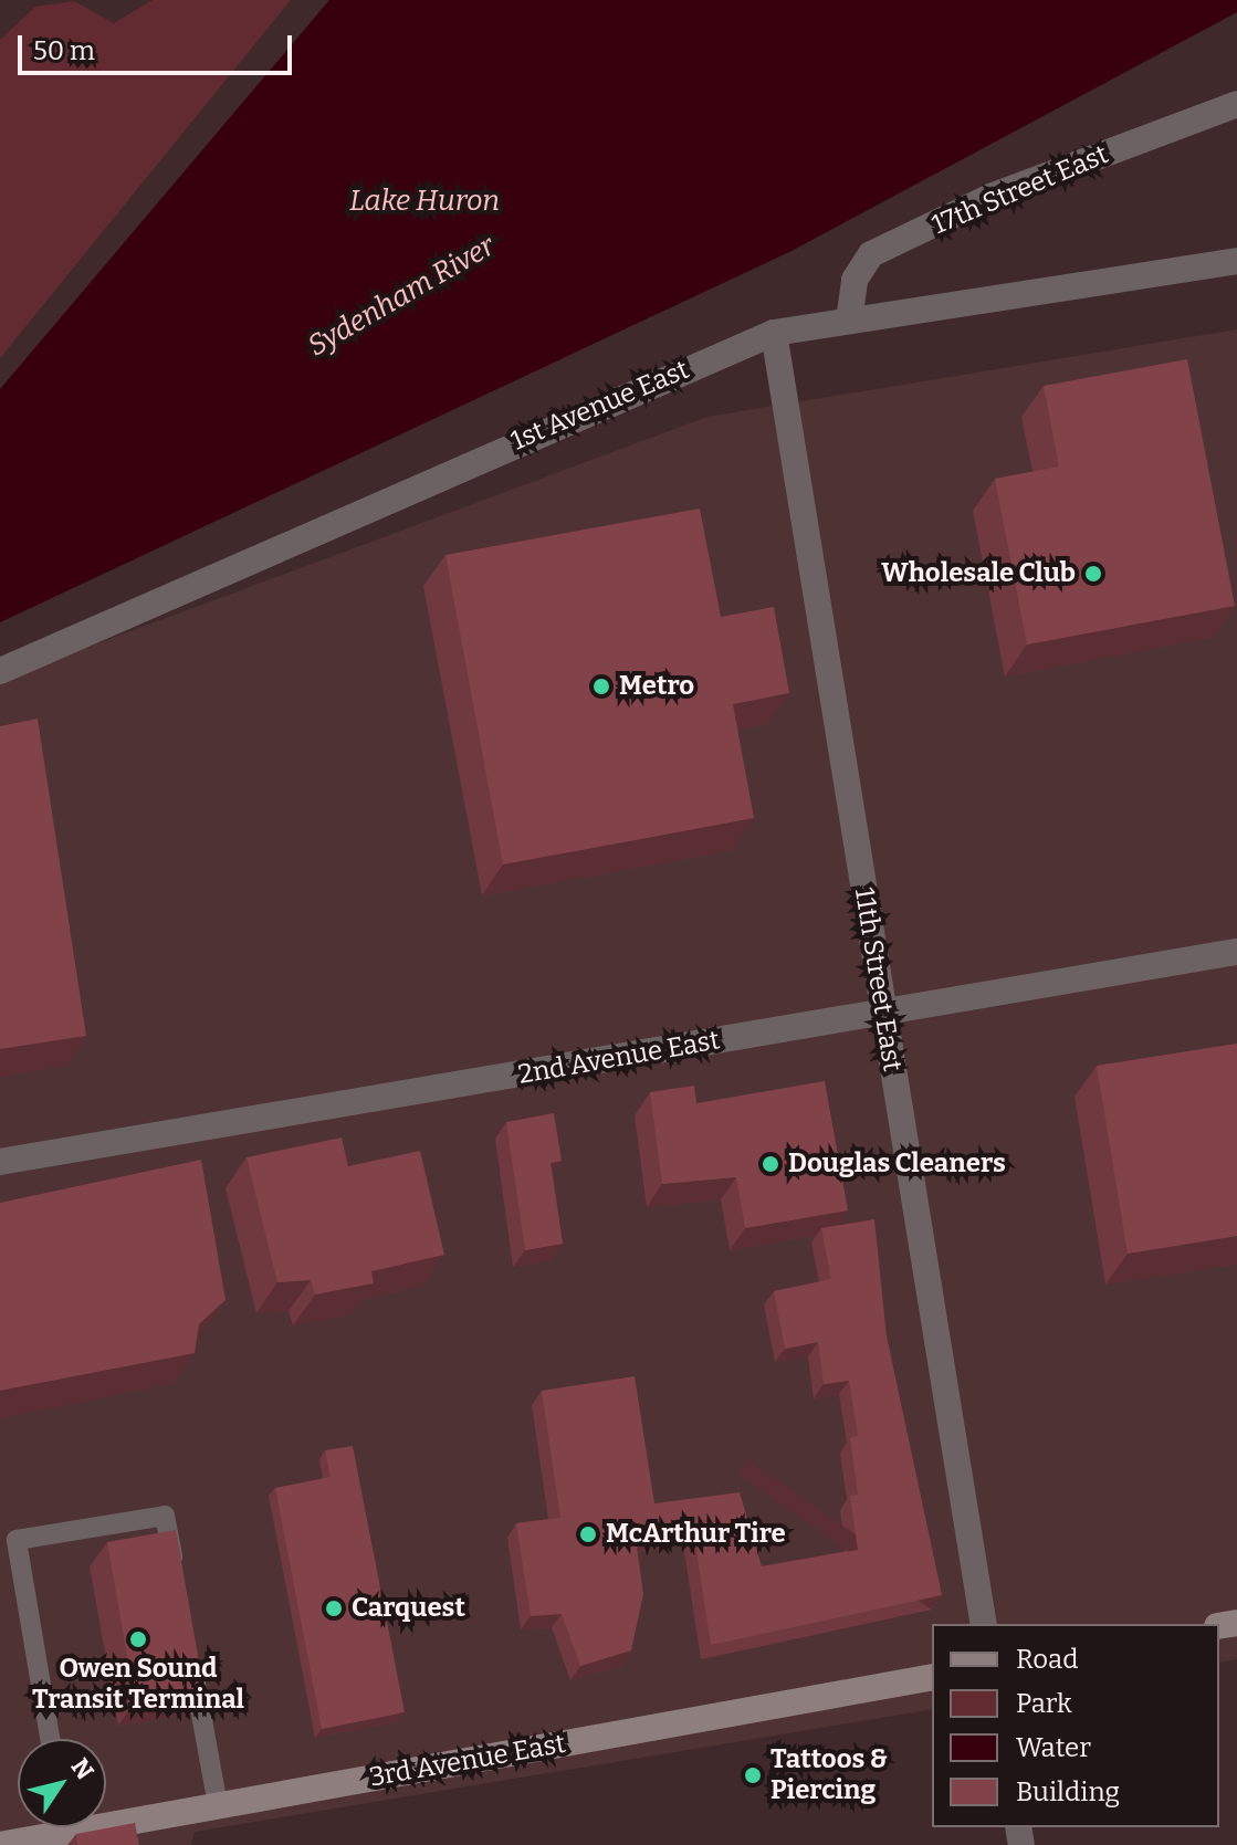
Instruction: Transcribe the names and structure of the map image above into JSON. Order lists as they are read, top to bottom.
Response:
{
  "streets": {
    "main road": ["3rd Avenue East"],
    "street": [
      "17th Street East",
      "1st Avenue East",
      "11th Street East",
      "2nd Avenue East"
    ]
  },
  "crossings": [
    ["17th Street East", "1st Avenue East"],
    ["1st Avenue East", "11th Street East"],
    ["11th Street East", "2nd Avenue East"]
  ],
  "water": ["Lake Huron", "Sydenham River"],
  "places": [
    "Wholesale Club",
    "Metro",
    "Douglas Cleaners",
    "McArthur Tire",
    "Carquest",
    "Owen Sound Transit Terminal",
    "Tattoos & Piercing"
  ],
  "legend": [
    "Road",
    "Park",
    "Water",
    "Building"
  ],
  "scale_bar": "50 m",
  "north": "top right"
}
